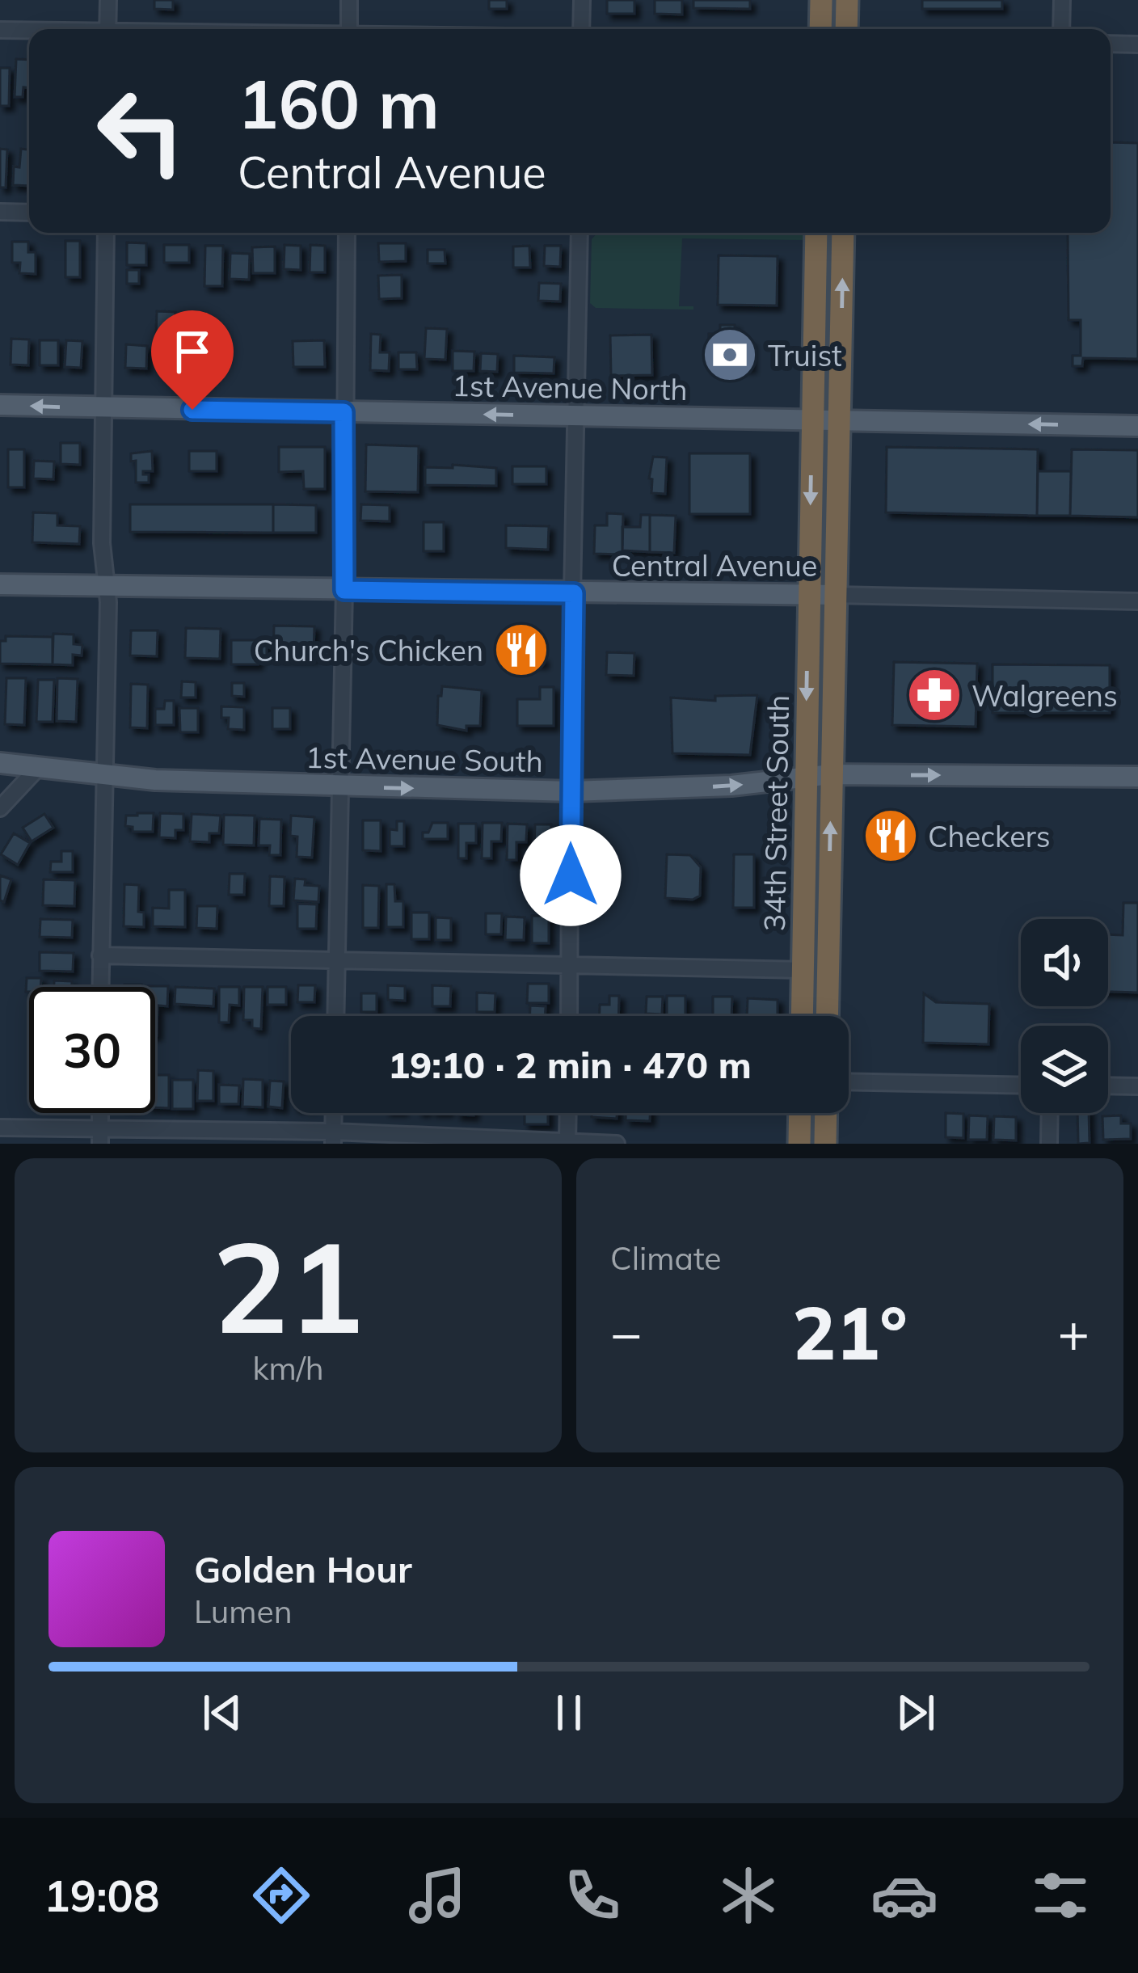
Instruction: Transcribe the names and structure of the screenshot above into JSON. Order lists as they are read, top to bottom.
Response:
{
  "streets": {
    "highway": ["34th Street South"],
    "main road": ["1st Avenue North", "Central Avenue", "1st Avenue South"]
  },
  "crossings": [
    ["1st Avenue North", "34th Street South"],
    ["Central Avenue", "34th Street South"],
    ["1st Avenue South", "34th Street South"]
  ],
  "one_way": ["1st Avenue North", "1st Avenue South"],
  "places": {
    "bank": ["Truist"],
    "restaurant": ["Church's Chicken", "Checkers"],
    "pharmacy": ["Walgreens"]
  },
  "page": {
    "turn": ["160 m", "Central Avenue"],
    "limit": "30",
    "trip": "19:10 · 2 min · 470 m",
    "tile": [
      ["21", "km/h"],
      "Climate"
    ],
    "heat": ["−", "21°", "+"],
    "song": ["Golden Hour", "Lumen"],
    "tabs": "19:08"
  }
}
